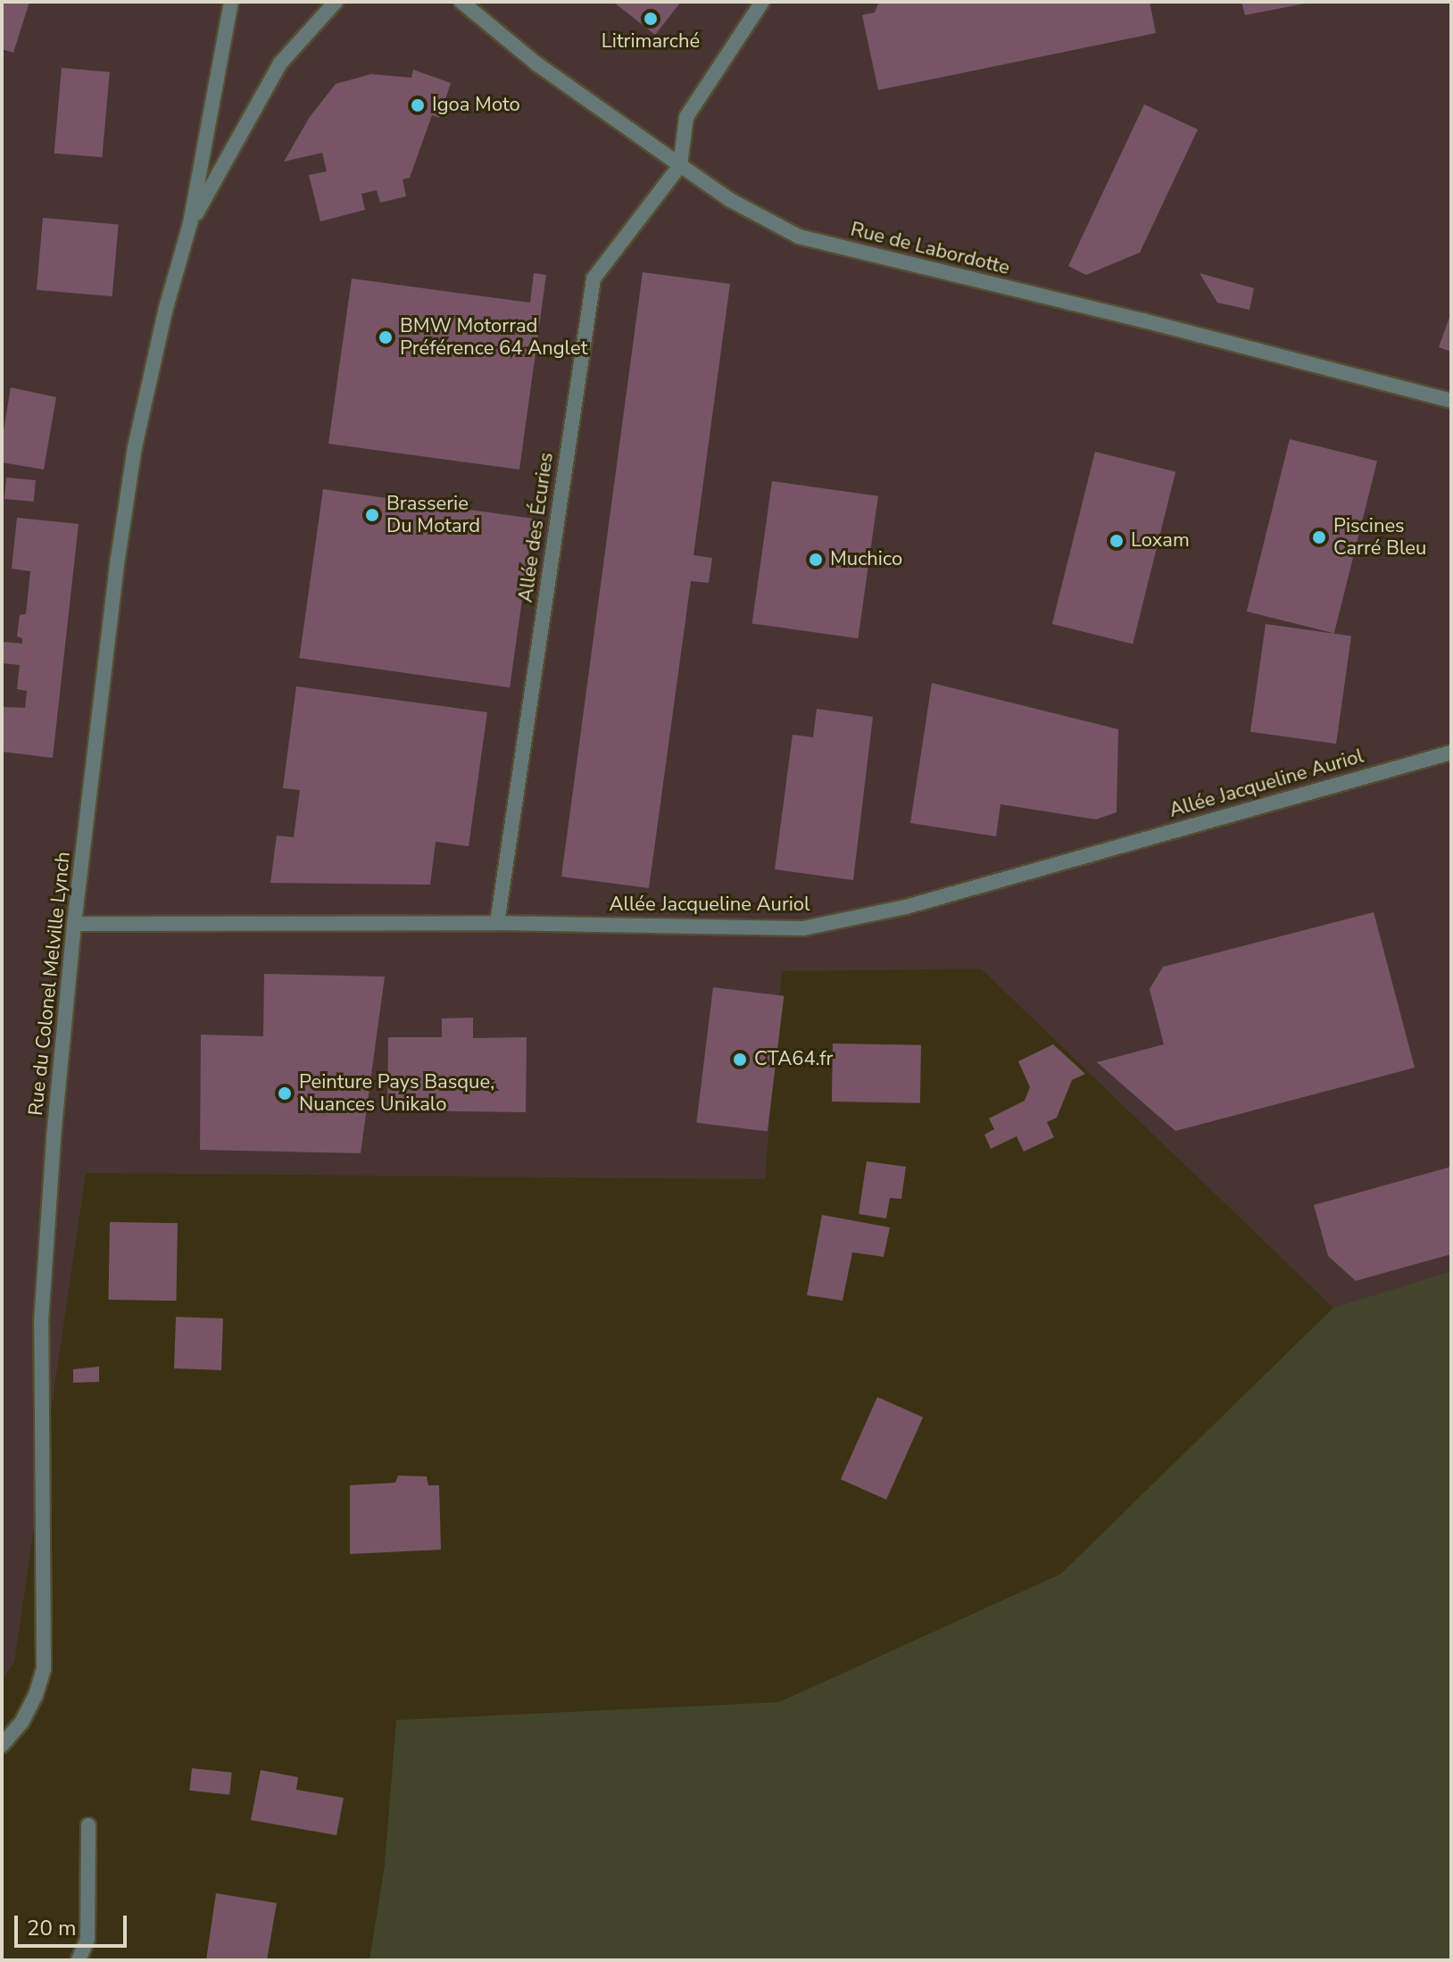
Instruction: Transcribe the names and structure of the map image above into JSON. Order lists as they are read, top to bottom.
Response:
{
  "streets": {
    "street": [
      "Rue de Labordotte",
      "Allée des Écuries",
      "Allée Jacqueline Auriol",
      "Rue du Colonel Melville Lynch"
    ]
  },
  "crossings": [
    ["Rue de Labordotte", "Allée des Écuries"],
    ["Allée des Écuries", "Allée Jacqueline Auriol"],
    ["Allée Jacqueline Auriol", "Rue du Colonel Melville Lynch"]
  ],
  "places": [
    "Litrimarché",
    "Igoa Moto",
    "BMW Motorrad Préférence 64 Anglet",
    "Brasserie Du Motard",
    "Piscines Carré Bleu",
    "Loxam",
    "Muchico",
    "CTA64.fr",
    "Peinture Pays Basque, Nuances Unikalo"
  ],
  "scale_bar": "20 m"
}
